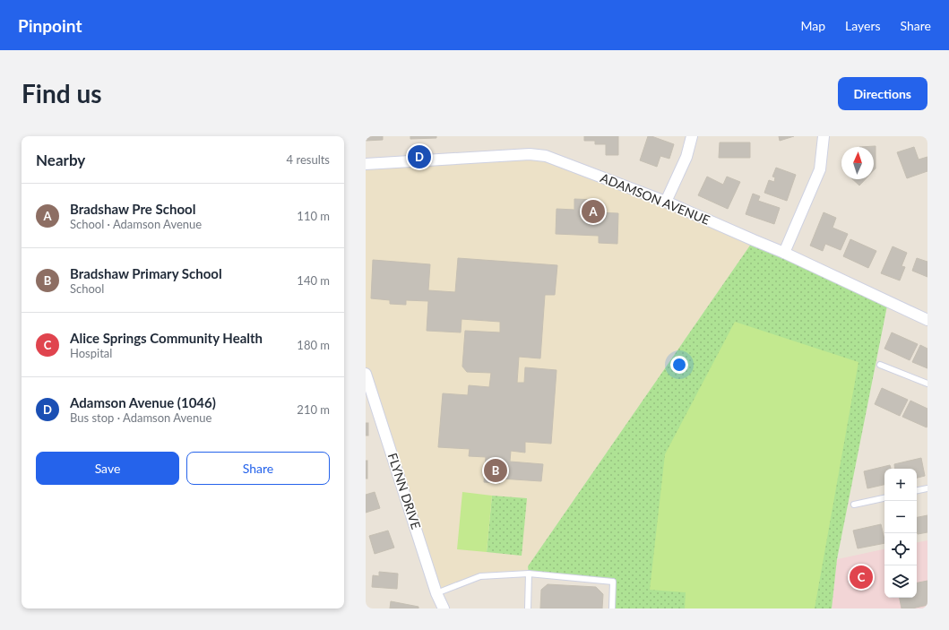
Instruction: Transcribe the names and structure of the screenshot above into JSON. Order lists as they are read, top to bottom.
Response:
{
  "streets": {
    "street": ["ADAMSON AVENUE", "FLYNN DRIVE"]
  },
  "north": "top",
  "page": {
    "header": "Pinpoint",
    "nav": ["Map", "Layers", "Share"],
    "buttons": [
      "Directions",
      ["Save", "Share"]
    ],
    "title": "Find us",
    "heading": ["Nearby", "4 results"],
    "pins": [
      "D",
      "A",
      "B",
      "C"
    ],
    "list": [
      {
        "mark": "A",
        "name": "Bradshaw Pre School",
        "note": "School · Adamson Avenue",
        "value": "110 m"
      },
      {
        "mark": "B",
        "name": "Bradshaw Primary School",
        "note": "School",
        "value": "140 m"
      },
      {
        "mark": "C",
        "name": "Alice Springs Community Health",
        "note": "Hospital",
        "value": "180 m"
      },
      {
        "mark": "D",
        "name": "Adamson Avenue (1046)",
        "note": "Bus stop · Adamson Avenue",
        "value": "210 m"
      }
    ],
    "map_buttons": ["+", "−"]
  }
}
